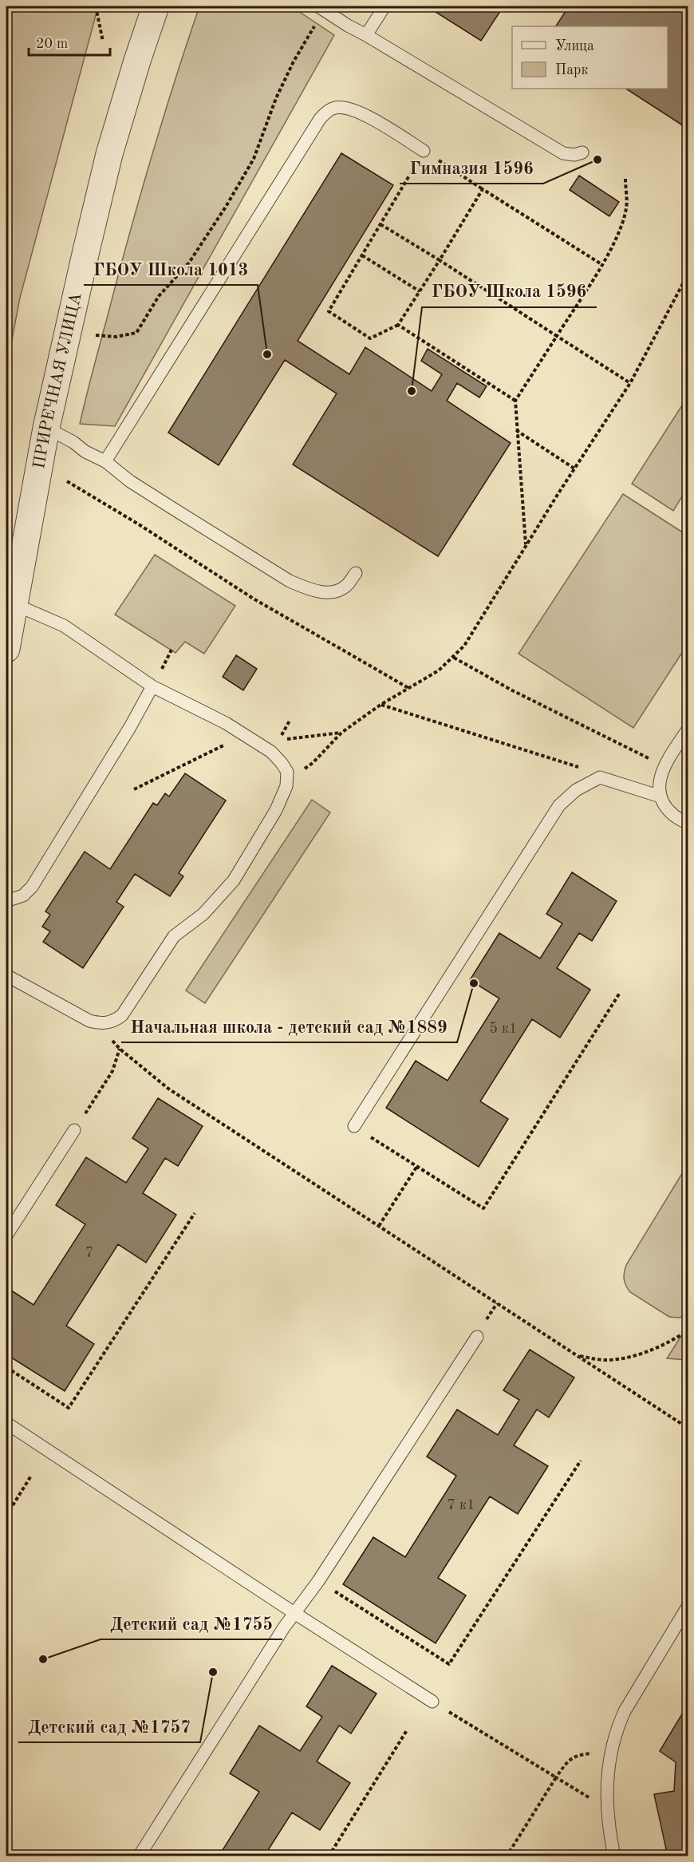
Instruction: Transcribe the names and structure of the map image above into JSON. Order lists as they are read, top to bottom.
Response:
{
  "streets": {
    "street": ["ПРИРЕЧНАЯ УЛИЦА"]
  },
  "places": [
    "Гимназия 1596",
    "ГБОУ Школа 1013",
    "ГБОУ Школа 1596",
    "Начальная школа - детский сад №1889",
    "Детский сад №1755",
    "Детский сад №1757"
  ],
  "house_numbers": ["5 к1", "7", "7 к1"],
  "legend": ["Улица", "Парк"],
  "scale_bar": "20 m"
}
